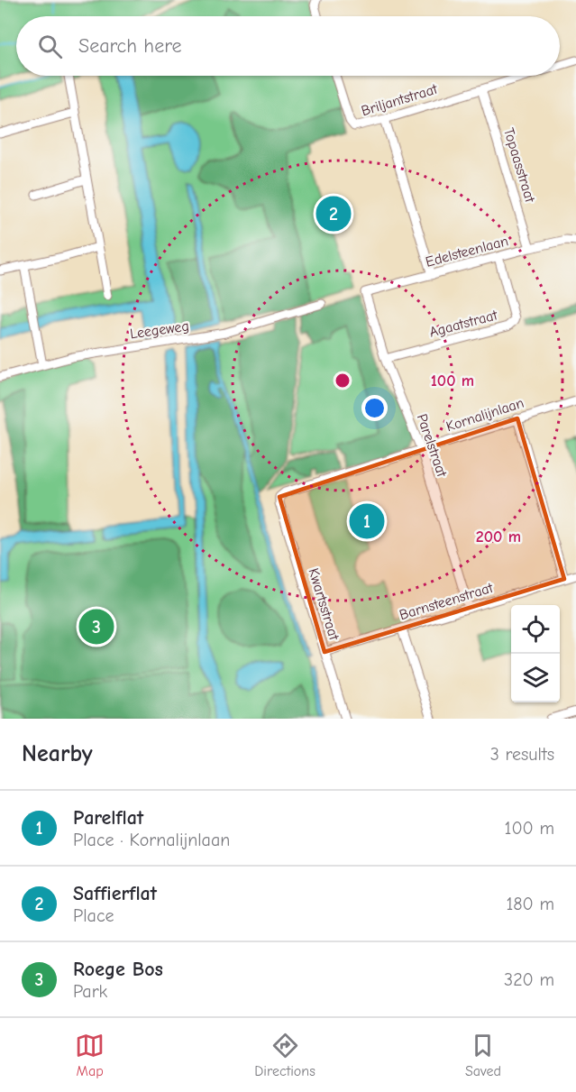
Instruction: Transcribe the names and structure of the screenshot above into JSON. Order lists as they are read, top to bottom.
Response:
{
  "streets": {
    "street": [
      "Briljantstraat",
      "Topaasstraat",
      "Edelsteenlaan",
      "Agaatstraat",
      "Leegeweg",
      "Kornalijnlaan",
      "Parelstraat",
      "Barnsteenstraat",
      "Kwartsstraat"
    ]
  },
  "crossings": [
    ["Briljantstraat", "Topaasstraat"],
    ["Topaasstraat", "Edelsteenlaan"],
    ["Edelsteenlaan", "Agaatstraat"],
    ["Edelsteenlaan", "Parelstraat"],
    ["Agaatstraat", "Parelstraat"],
    ["Kornalijnlaan", "Parelstraat"],
    ["Kornalijnlaan", "Kwartsstraat"],
    ["Parelstraat", "Barnsteenstraat"],
    ["Barnsteenstraat", "Kwartsstraat"]
  ],
  "page": {
    "search": "Search here",
    "pins": ["2", "1", "3"],
    "heading": ["Nearby", "3 results"],
    "list": [
      {
        "mark": "1",
        "name": "Parelflat",
        "note": "Place · Kornalijnlaan",
        "value": "100 m"
      },
      {
        "mark": "2",
        "name": "Saffierflat",
        "note": "Place",
        "value": "180 m"
      },
      {
        "mark": "3",
        "name": "Roege Bos",
        "note": "Park",
        "value": "320 m"
      }
    ],
    "nav": ["Map", "Directions", "Saved"]
  },
  "rings": ["100 m", "200 m"]
}
